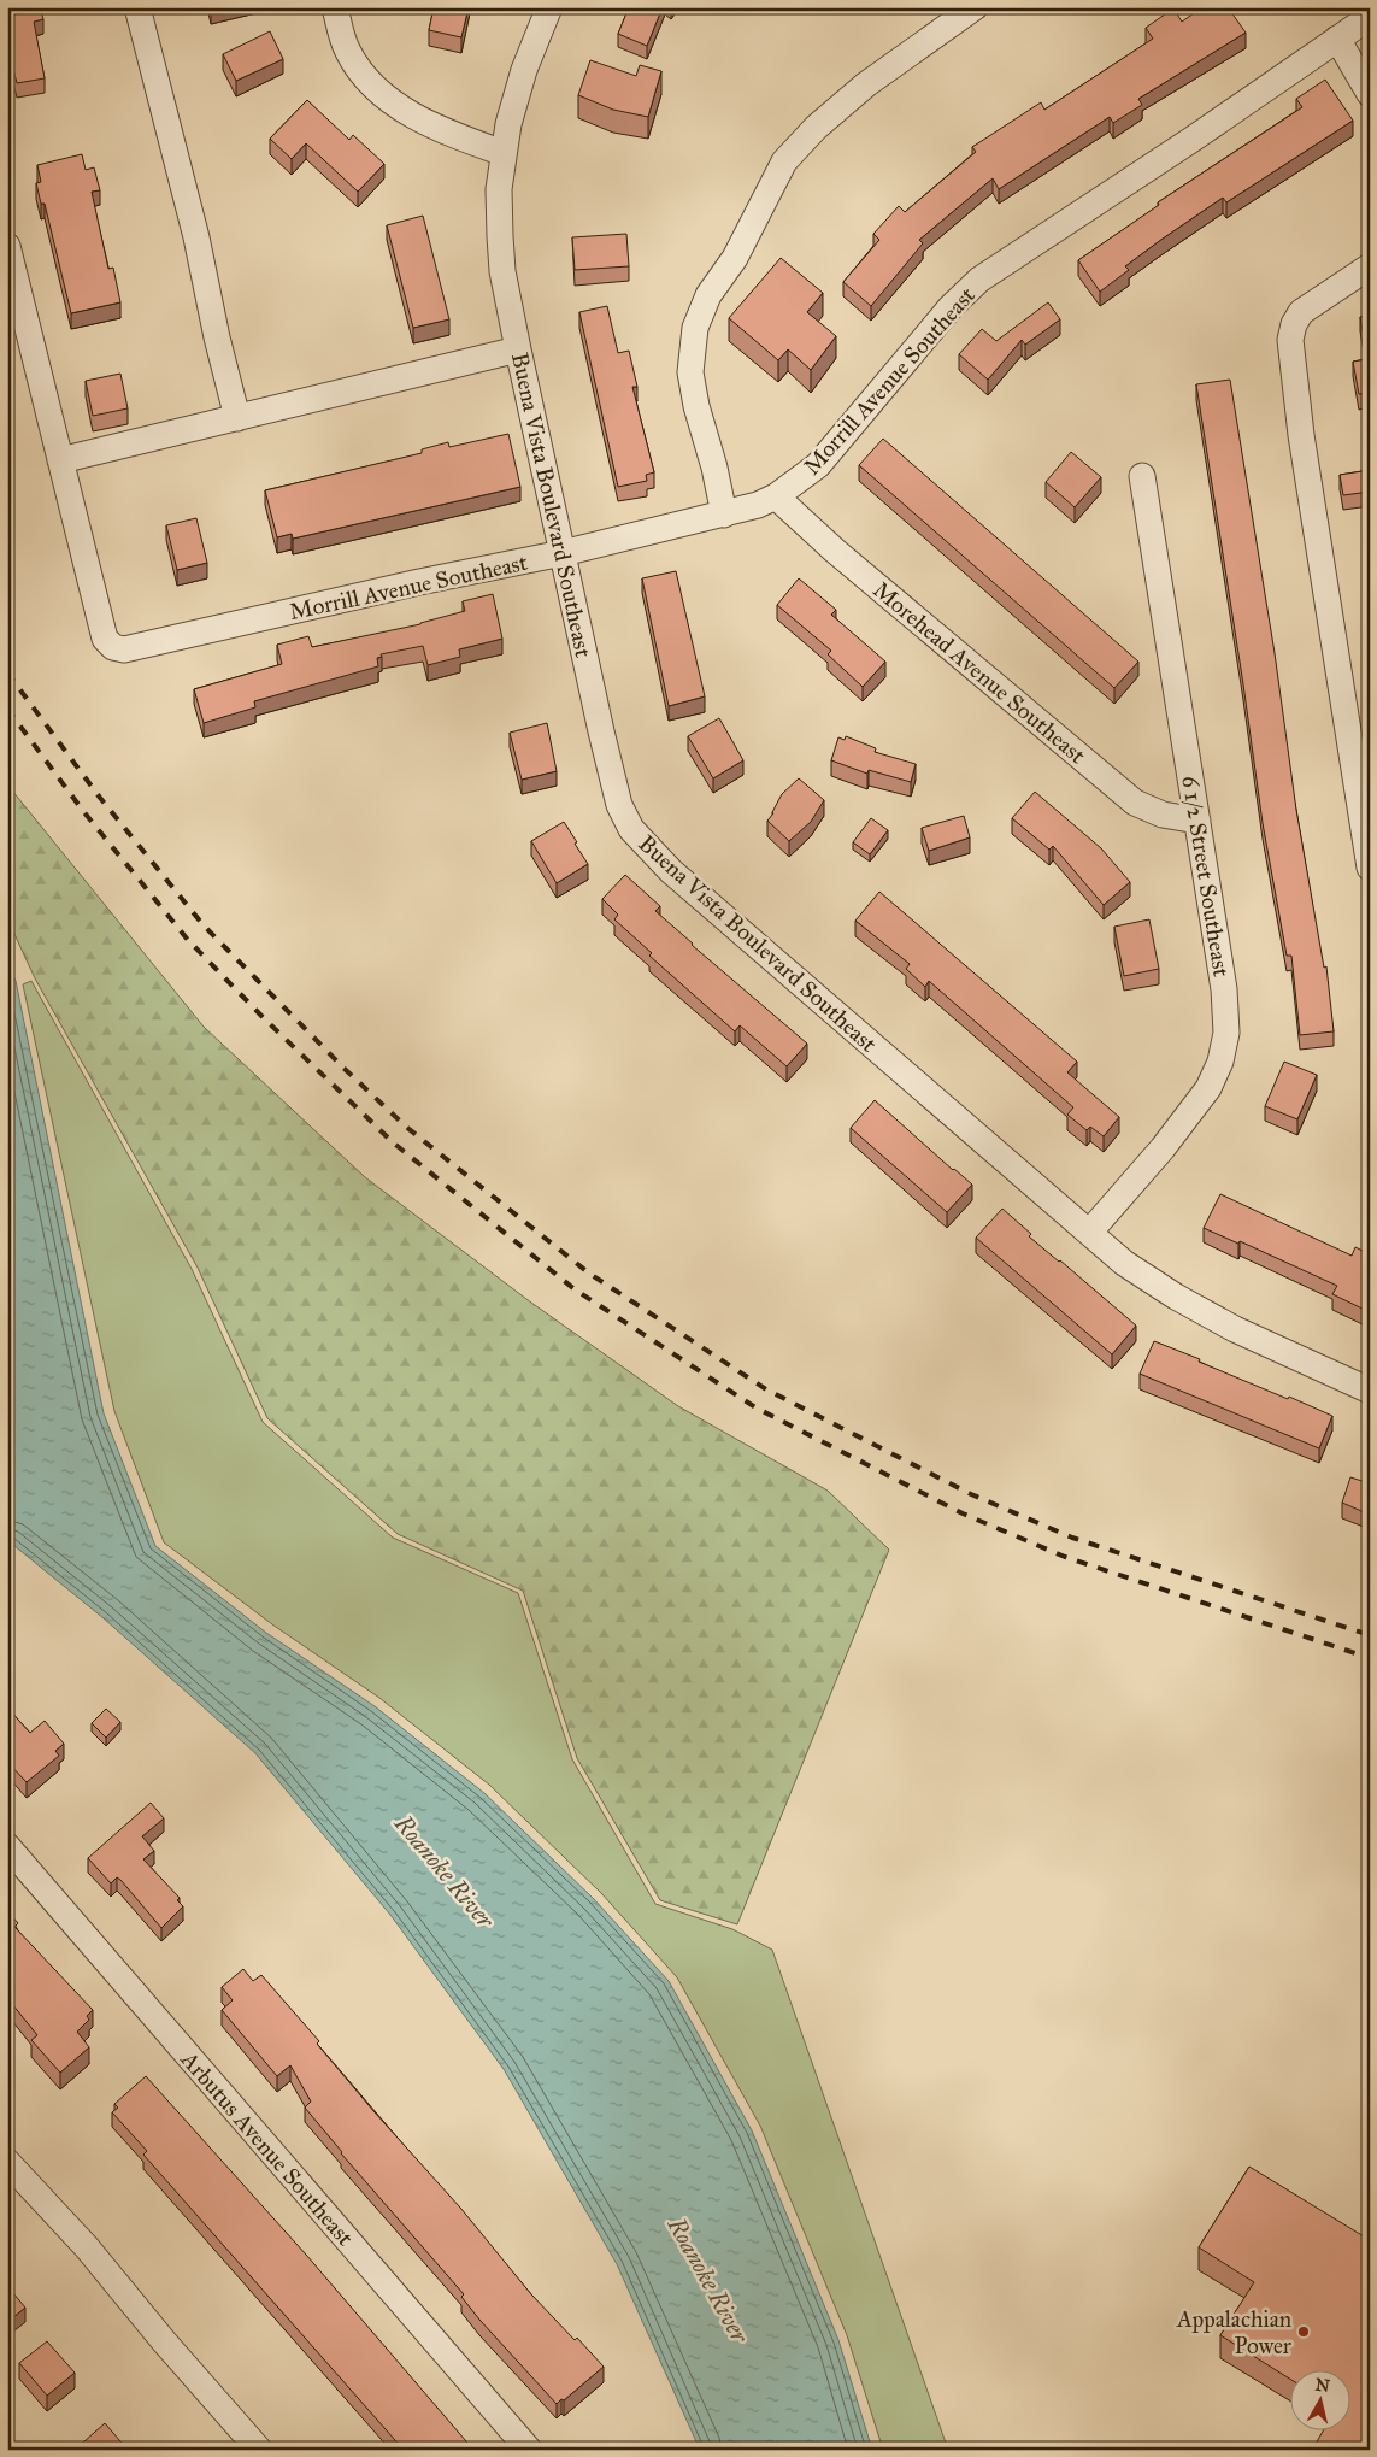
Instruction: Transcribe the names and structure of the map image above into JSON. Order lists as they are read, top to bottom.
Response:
{
  "streets": {
    "street": [
      "Morrill Avenue Southeast",
      "Buena Vista Boulevard Southeast",
      "Morehead Avenue Southeast",
      "6 1/2 Street Southeast",
      "Arbutus Avenue Southeast"
    ]
  },
  "crossings": [
    ["Morrill Avenue Southeast", "Buena Vista Boulevard Southeast"],
    ["Morrill Avenue Southeast", "Morehead Avenue Southeast"],
    ["Buena Vista Boulevard Southeast", "6 1/2 Street Southeast"],
    ["Morehead Avenue Southeast", "6 1/2 Street Southeast"]
  ],
  "water": ["Roanoke River"],
  "places": ["Appalachian Power"],
  "north": "top"
}
